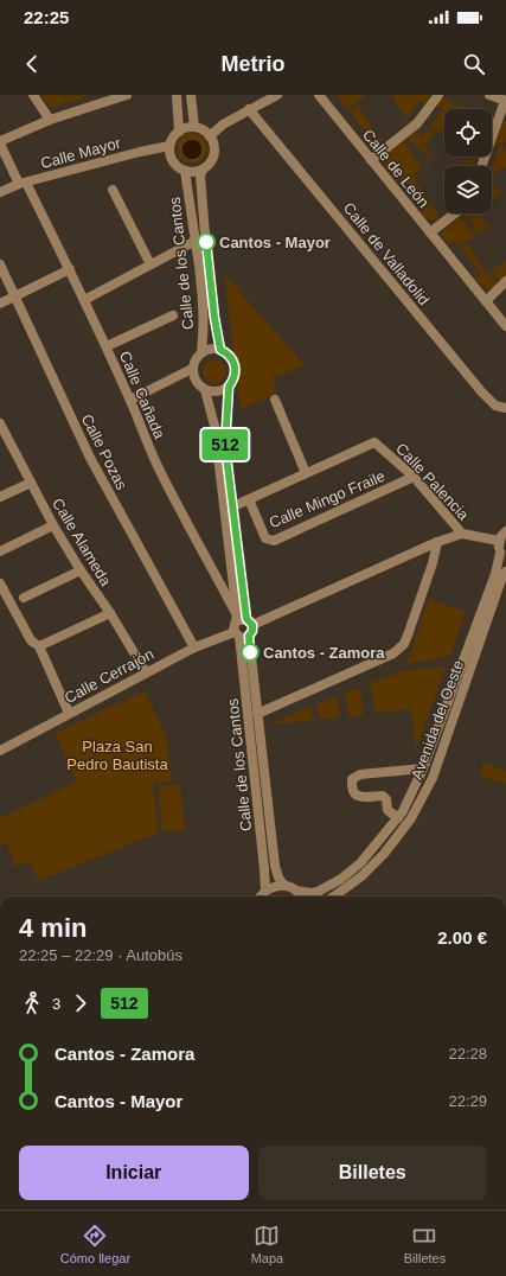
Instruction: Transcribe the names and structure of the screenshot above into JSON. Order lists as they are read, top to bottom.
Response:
{
  "streets": {
    "street": [
      "Calle Mayor",
      "Calle de León",
      "Calle de Valladolid",
      "Calle de los Cantos",
      "Calle Cañada",
      "Calle Pozas",
      "Calle Palencia",
      "Calle Mingo Fraile",
      "Calle Alameda",
      "Calle Cerrajón",
      "Avenida del Oeste"
    ]
  },
  "crossings": [
    ["Calle Mayor", "Calle de los Cantos"],
    ["Calle Mayor", "Calle Cañada"],
    ["Calle de los Cantos", "Calle Cerrajón"],
    ["Calle Pozas", "Calle Cerrajón"],
    ["Calle Palencia", "Calle Mingo Fraile"],
    ["Calle Palencia", "Avenida del Oeste"],
    ["Calle Alameda", "Calle Cerrajón"]
  ],
  "parks": ["Plaza San Pedro Bautista"],
  "places": ["Cantos - Mayor", "Cantos - Zamora"],
  "lines": ["bus line 512"],
  "page": {
    "status": "22:25",
    "header": "Metrio",
    "on_map": "512",
    "heading": ["4 min", "22:25 – 22:29 · Autobús", "2.00 €"],
    "legs": ["3", "512"],
    "list": [
      {
        "name": "Cantos - Zamora",
        "value": "22:28"
      },
      {
        "name": "Cantos - Mayor",
        "value": "22:29"
      }
    ],
    "buttons": ["Iniciar", "Billetes"],
    "tabs": ["Cómo llegar", "Mapa", "Billetes"]
  }
}
